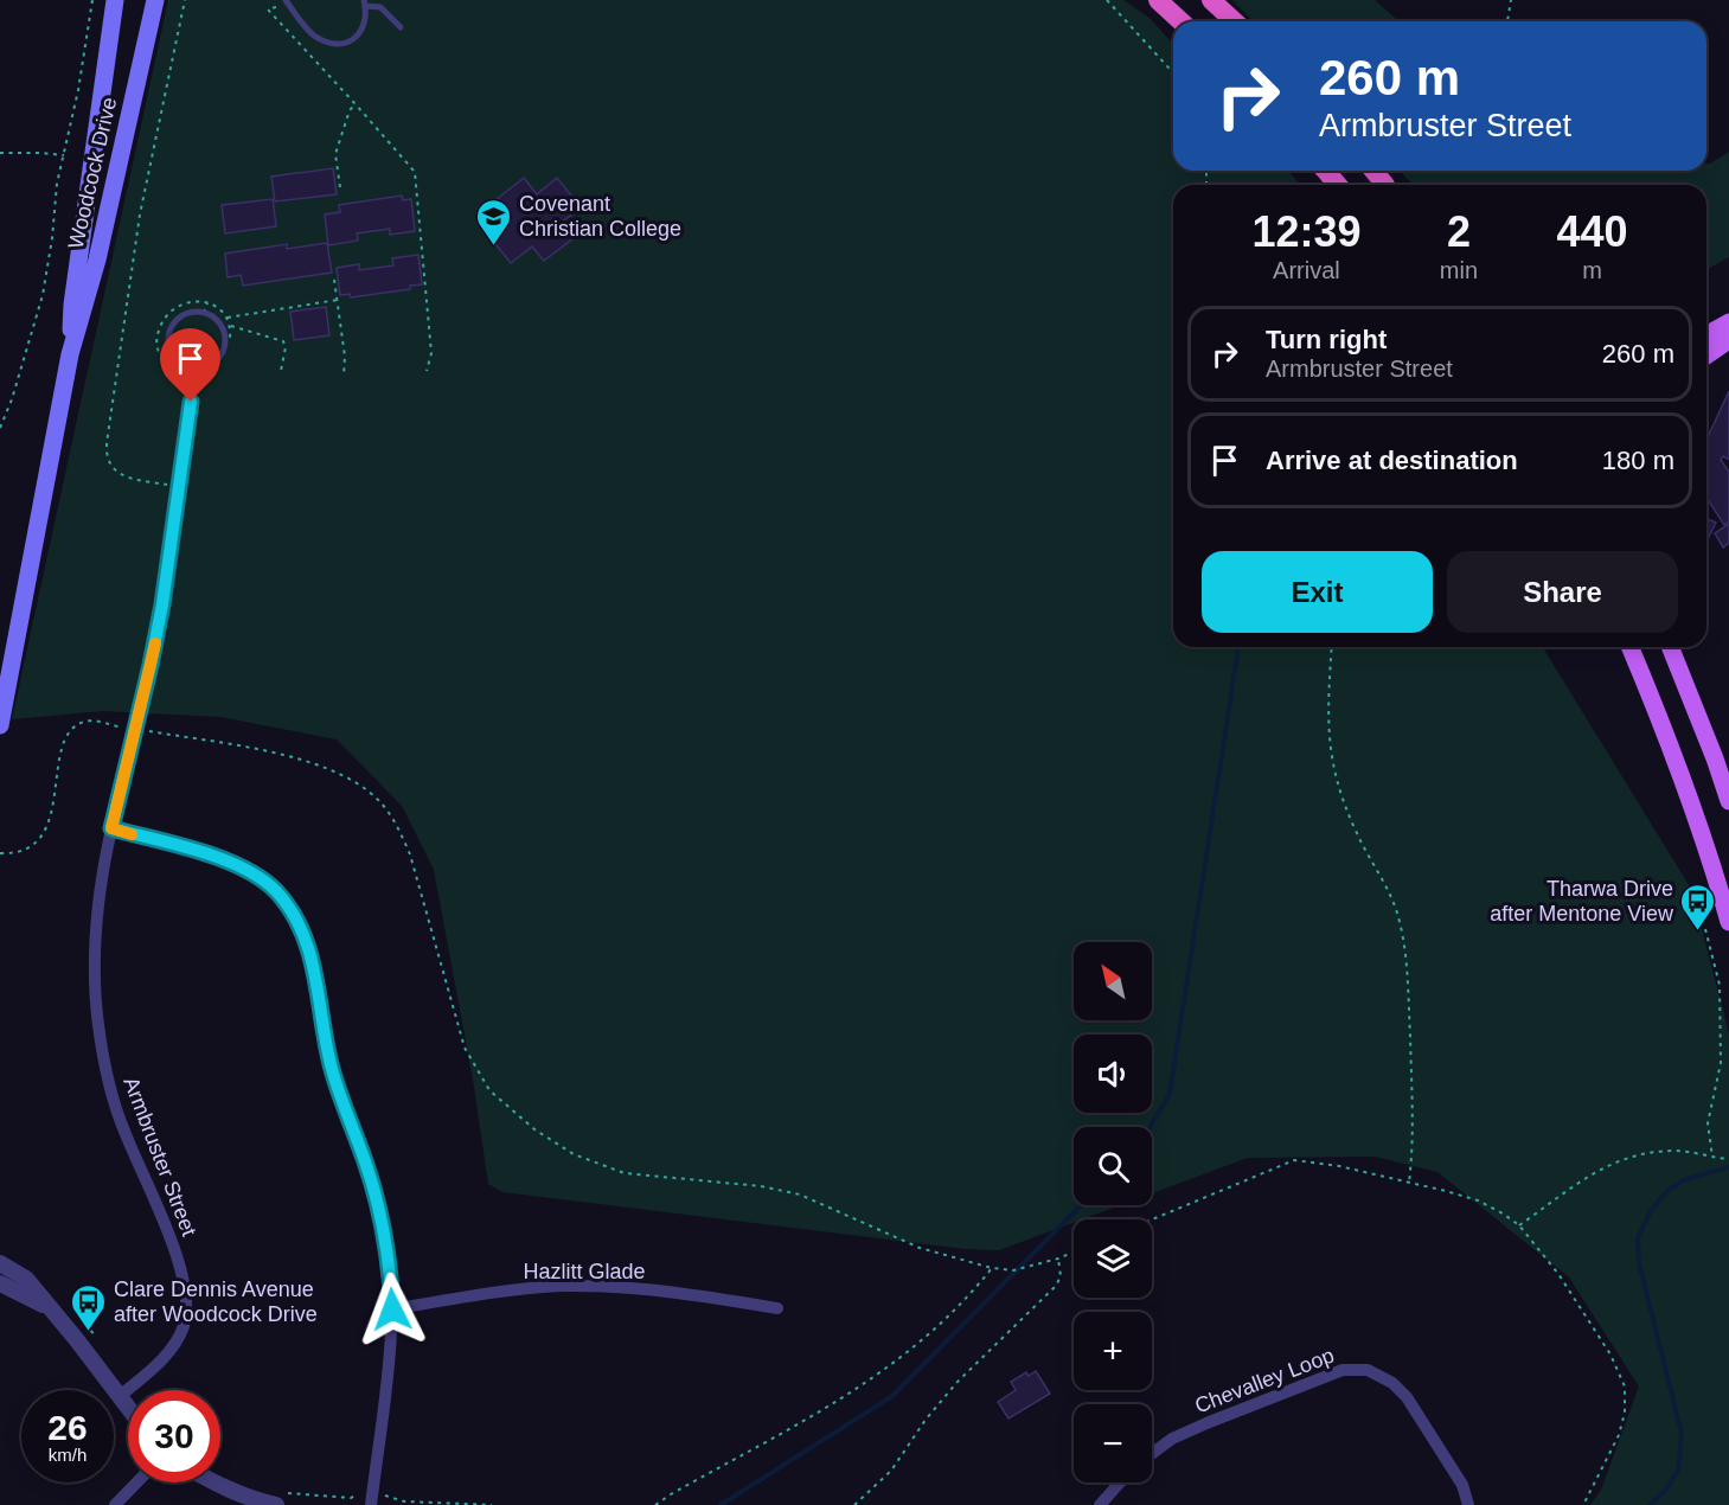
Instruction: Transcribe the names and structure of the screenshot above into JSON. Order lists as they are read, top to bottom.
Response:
{
  "streets": {
    "main road": ["Woodcock Drive"],
    "street": ["Armbruster Street", "Hazlitt Glade", "Chevalley Loop"]
  },
  "places": {
    "school or university": ["Covenant Christian College"],
    "bus stop": ["Tharwa Drive after Mentone View", "Clare Dennis Avenue after Woodcock Drive"]
  },
  "north": "top left",
  "page": {
    "turn": ["260 m", "Armbruster Street"],
    "eta": [
      "12:39",
      "Arrival",
      "2",
      "min",
      "440",
      "m"
    ],
    "list": [
      {
        "name": "Turn right",
        "note": "Armbruster Street",
        "value": "260 m"
      },
      {
        "name": "Arrive at destination",
        "value": "180 m"
      }
    ],
    "buttons": ["Exit", "Share"],
    "map_buttons": ["+", "−"],
    "speed": "26 km/h",
    "limit": "30"
  }
}
